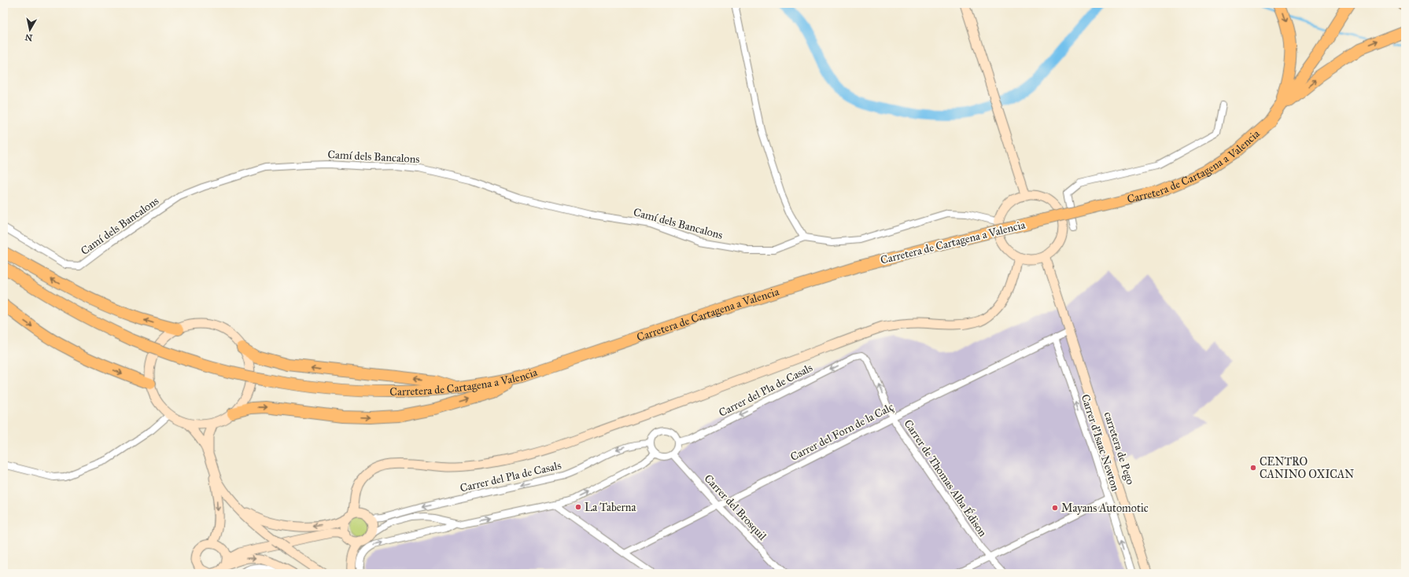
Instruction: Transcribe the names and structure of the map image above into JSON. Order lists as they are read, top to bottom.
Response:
{
  "streets": {
    "highway": ["Carretera de Cartagena a Valencia"],
    "main road": ["carretera de Pego"],
    "street": [
      "Camí dels Bancalons",
      "Carrer del Pla de Casals",
      "Carrer del Forn de la Calç",
      "Carrer d'Isaac Newton",
      "Carrer de Thomas Alba Édison",
      "Carrer del Brosquil"
    ]
  },
  "crossings": [
    ["Carrer del Pla de Casals", "Carrer de Thomas Alba Édison"],
    ["Carrer del Pla de Casals", "Carrer del Brosquil"],
    ["Carrer del Forn de la Calç", "Carrer d'Isaac Newton"],
    ["Carrer del Forn de la Calç", "carretera de Pego"],
    ["Carrer del Forn de la Calç", "Carrer de Thomas Alba Édison"],
    ["Carrer del Forn de la Calç", "Carrer del Brosquil"]
  ],
  "one_way": ["Carrer d'Isaac Newton"],
  "places": ["CENTRO CANINO OXICAN", "La Taberna", "Mayans Automotic"],
  "north": "bottom"
}
